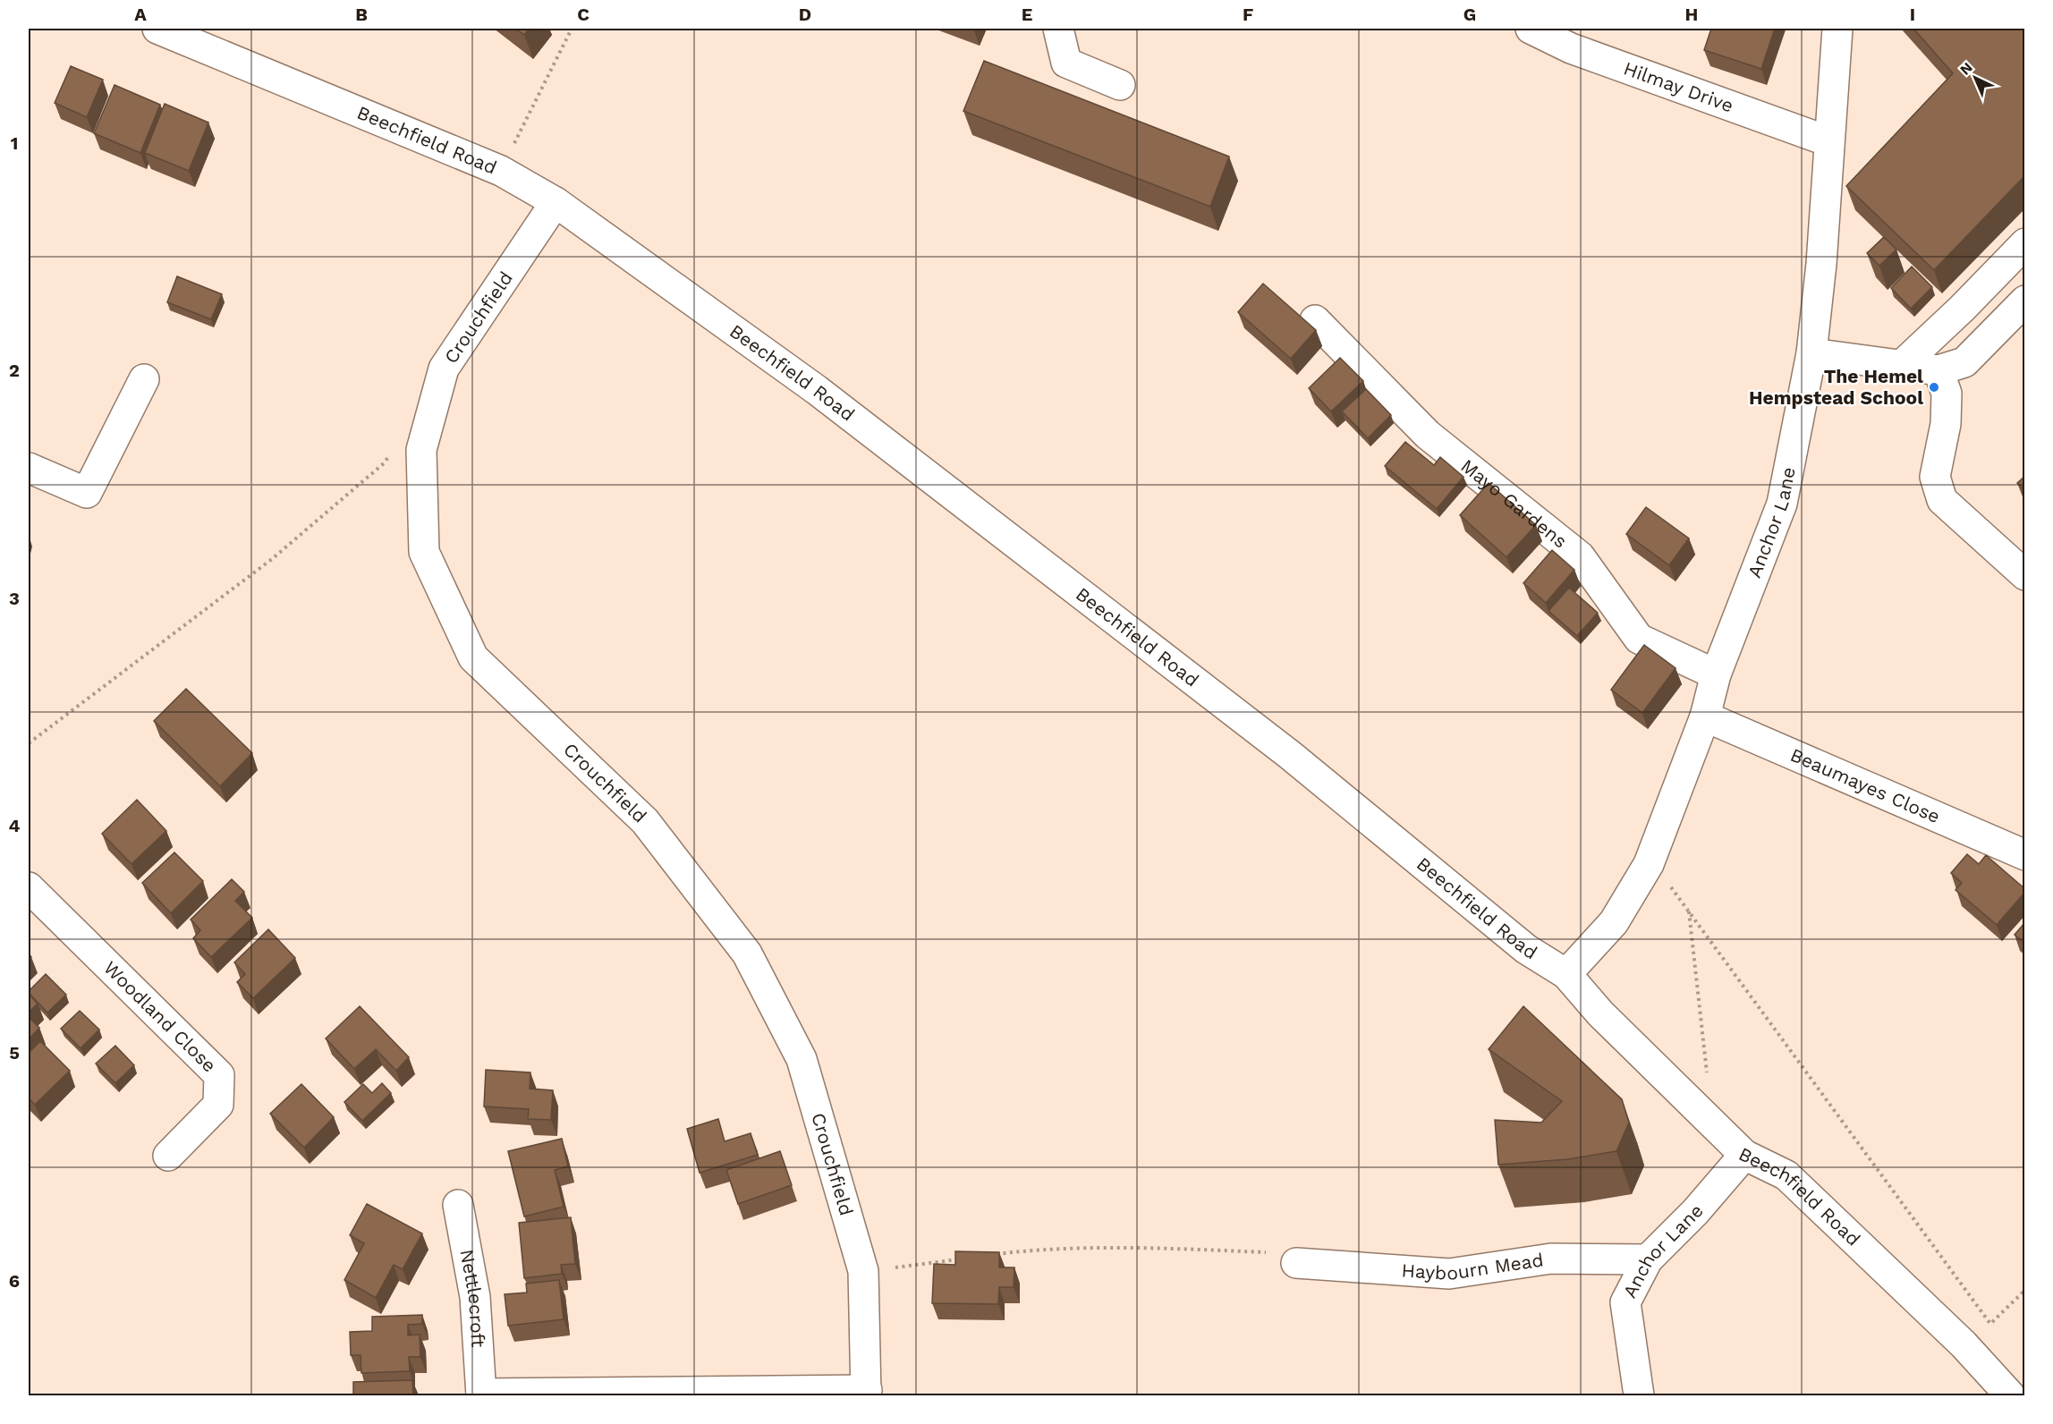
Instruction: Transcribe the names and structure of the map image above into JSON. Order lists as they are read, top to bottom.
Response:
{
  "streets": {
    "street": [
      "Hilmay Drive",
      "Beechfield Road",
      "Crouchfield",
      "Mayo Gardens",
      "Anchor Lane",
      "Beaumayes Close",
      "Woodland Close",
      "Haybourn Mead",
      "Nettlecroft"
    ]
  },
  "crossings": [
    ["Hilmay Drive", "Anchor Lane"],
    ["Beechfield Road", "Crouchfield"],
    ["Beechfield Road", "Anchor Lane"],
    ["Crouchfield", "Nettlecroft"],
    ["Mayo Gardens", "Anchor Lane"],
    ["Anchor Lane", "Beaumayes Close"],
    ["Anchor Lane", "Haybourn Mead"]
  ],
  "places": ["The Hemel Hempstead School"],
  "north": "top left",
  "grid": {
    "columns": [
      "A",
      "B",
      "C",
      "D",
      "E",
      "F",
      "G",
      "H",
      "I"
    ],
    "rows": [
      "1",
      "2",
      "3",
      "4",
      "5",
      "6"
    ]
  }
}
